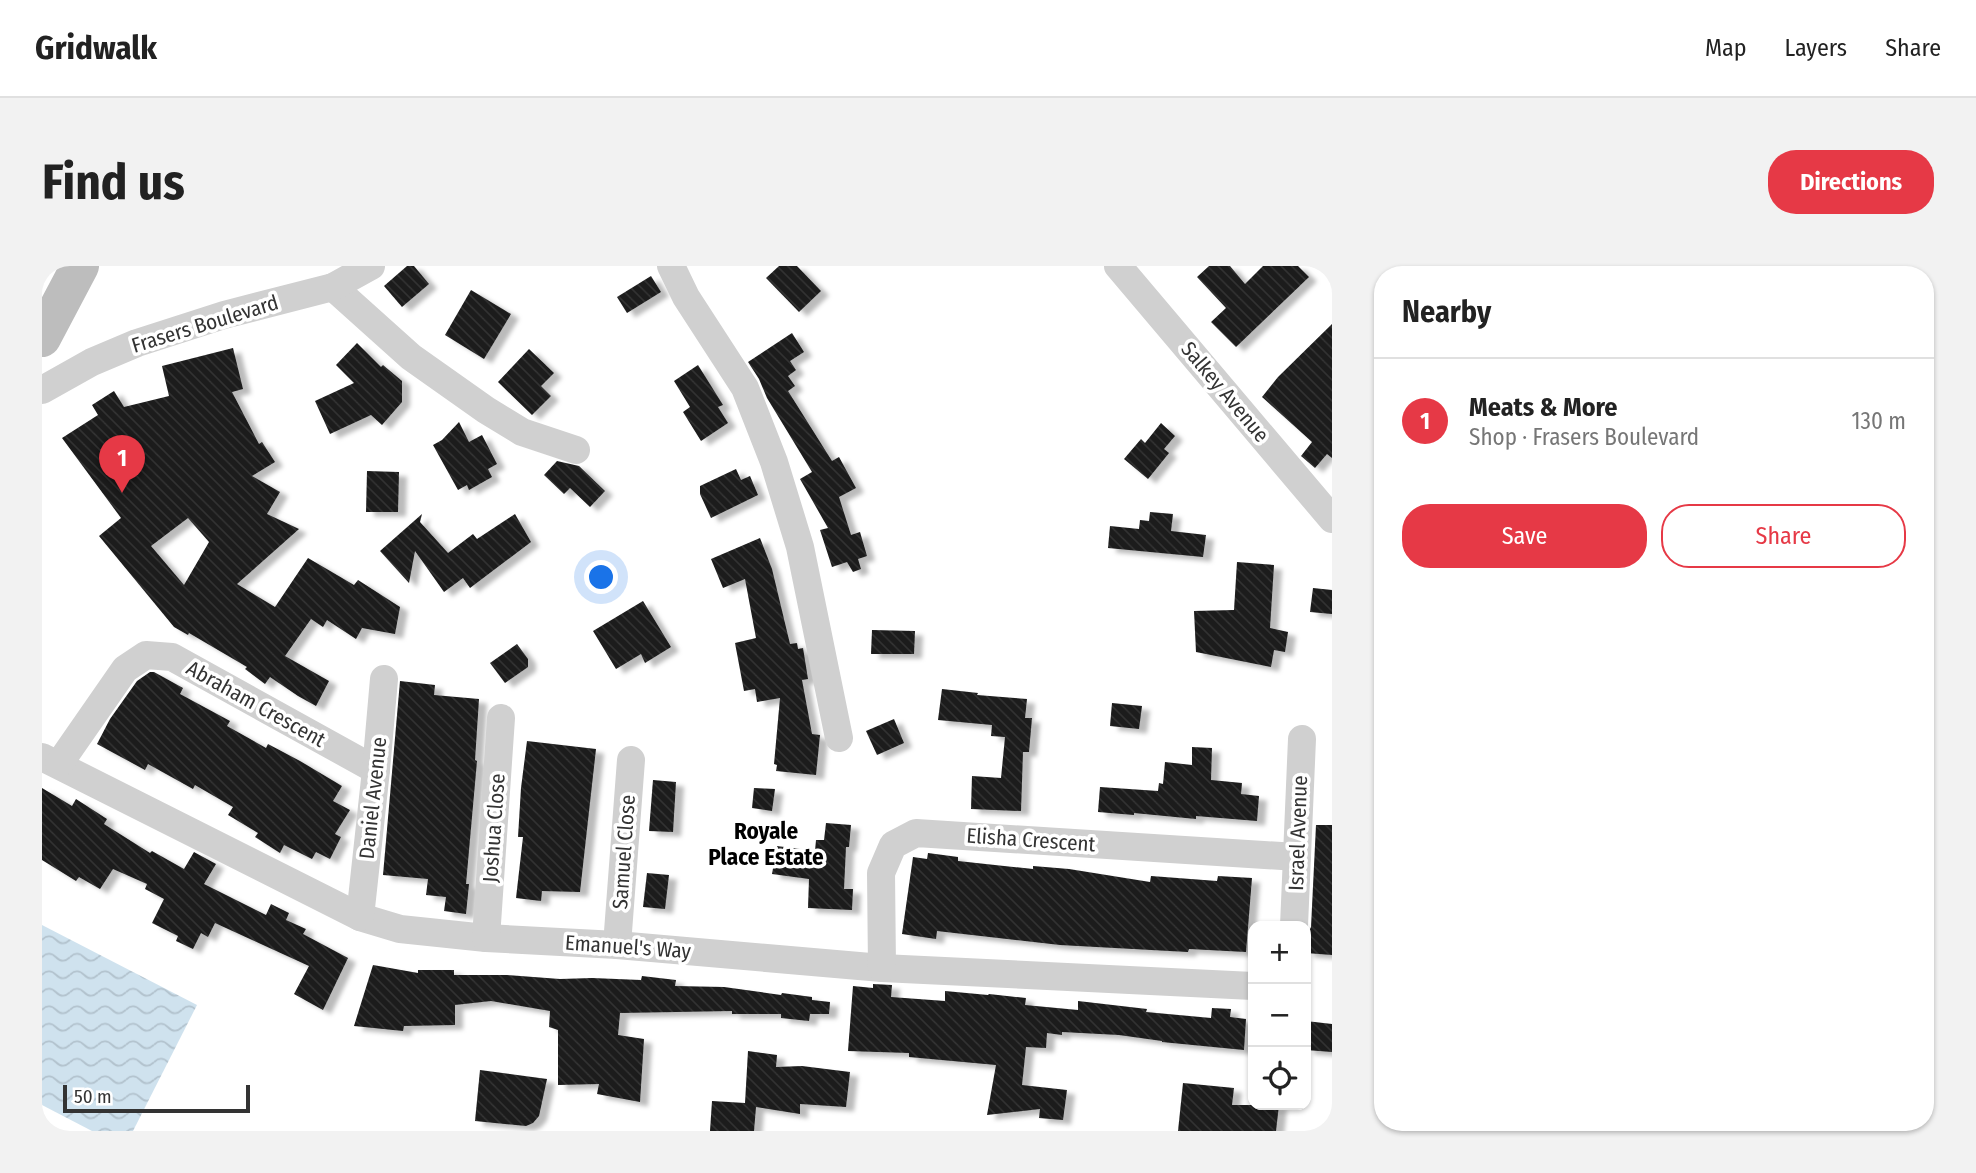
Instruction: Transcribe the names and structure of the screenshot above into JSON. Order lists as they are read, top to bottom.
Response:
{
  "streets": {
    "street": [
      "Frasers Boulevard",
      "Salkey Avenue",
      "Abraham Crescent",
      "Daniel Avenue",
      "Joshua Close",
      "Israel Avenue",
      "Elisha Crescent",
      "Samuel Close",
      "Emanuel's Way"
    ]
  },
  "crossings": [
    ["Abraham Crescent", "Daniel Avenue"],
    ["Abraham Crescent", "Emanuel's Way"],
    ["Daniel Avenue", "Emanuel's Way"],
    ["Joshua Close", "Emanuel's Way"],
    ["Israel Avenue", "Elisha Crescent"],
    ["Elisha Crescent", "Emanuel's Way"],
    ["Samuel Close", "Emanuel's Way"]
  ],
  "districts": ["Royale Place Estate"],
  "scale_bar": "50 m",
  "page": {
    "header": "Gridwalk",
    "nav": ["Map", "Layers", "Share"],
    "buttons": [
      "Directions",
      ["Save", "Share"]
    ],
    "title": "Find us",
    "heading": "Nearby",
    "list": [
      {
        "mark": "1",
        "name": "Meats & More",
        "note": "Shop · Frasers Boulevard",
        "value": "130 m"
      }
    ],
    "pins": "1",
    "map_buttons": ["+", "−"],
    "scale": "50 m"
  }
}
